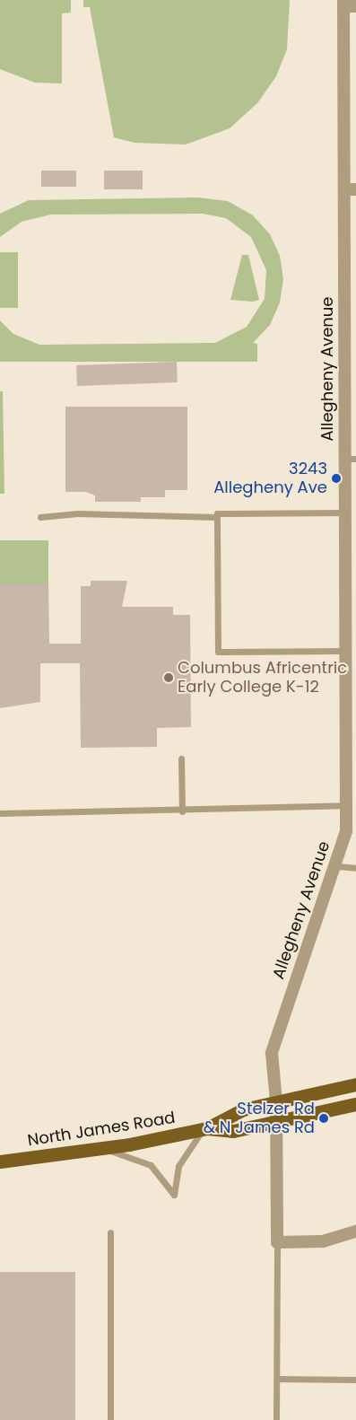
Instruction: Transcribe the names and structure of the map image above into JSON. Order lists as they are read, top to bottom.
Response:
{
  "streets": {
    "main road": ["North James Road"],
    "street": ["Allegheny Avenue"]
  },
  "crossings": [
    ["Allegheny Avenue", "North James Road"]
  ],
  "places": ["3243 Allegheny Ave", "Columbus Africentric Early College K-12", "Stelzer Rd & N James Rd"]
}
